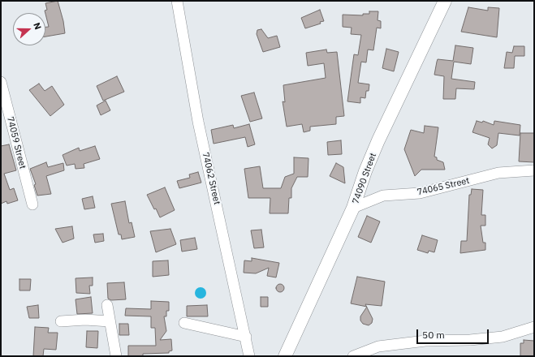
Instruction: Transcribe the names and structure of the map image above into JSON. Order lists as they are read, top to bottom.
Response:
{
  "streets": {
    "street": [
      "74059 Street",
      "74062 Street",
      "74090 Street",
      "74065 Street"
    ]
  },
  "crossings": [
    ["74090 Street", "74065 Street"]
  ],
  "scale_bar": "50 m",
  "north": "right"
}
